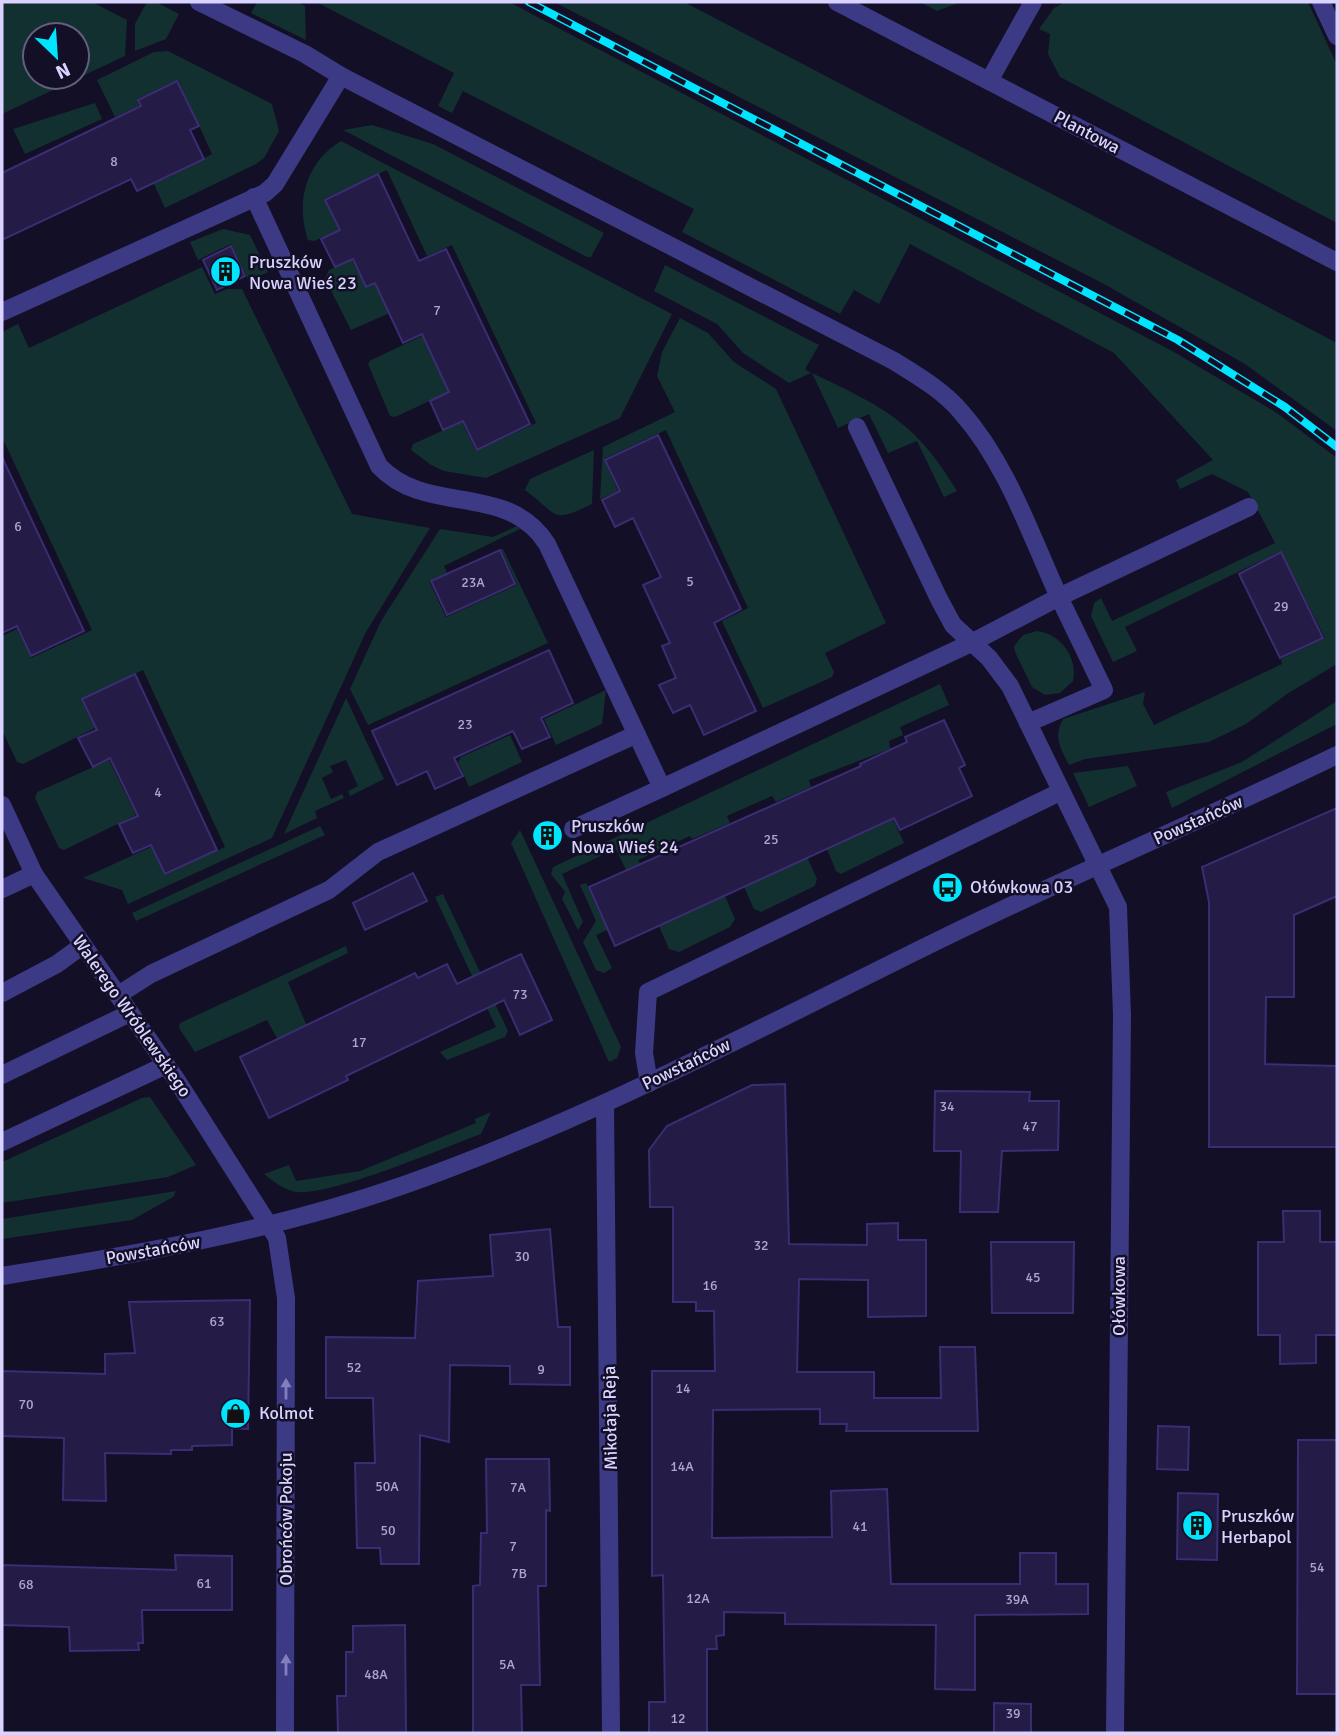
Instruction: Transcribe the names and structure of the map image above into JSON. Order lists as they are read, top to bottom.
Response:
{
  "streets": {
    "street": [
      "Plantowa",
      "Powstańców",
      "Walerego Wróblewskiego",
      "Ołówkowa",
      "Mikołaja Reja",
      "Obrońców Pokoju"
    ]
  },
  "crossings": [
    ["Powstańców", "Walerego Wróblewskiego"],
    ["Powstańców", "Ołówkowa"],
    ["Powstańców", "Mikołaja Reja"],
    ["Powstańców", "Obrońców Pokoju"],
    ["Walerego Wróblewskiego", "Obrońców Pokoju"]
  ],
  "one_way": ["Obrońców Pokoju"],
  "places": {
    "building": ["Pruszków Nowa Wieś 23", "Pruszków Nowa Wieś 24", "Pruszków Herbapol"],
    "bus stop": ["Ołówkowa 03"],
    "shop": ["Kolmot"]
  },
  "house_numbers": [
    "8",
    "7",
    "6",
    "5",
    "23A",
    "29",
    "23",
    "4",
    "25",
    "73",
    "17",
    "34",
    "47",
    "32",
    "30",
    "45",
    "16",
    "63",
    "52",
    "9",
    "14",
    "70",
    "14A",
    "50A",
    "7A",
    "41",
    "50",
    "7",
    "54",
    "7B",
    "61",
    "68",
    "12A",
    "39A",
    "5A",
    "48A",
    "39",
    "12"
  ],
  "north": "bottom right"
}
